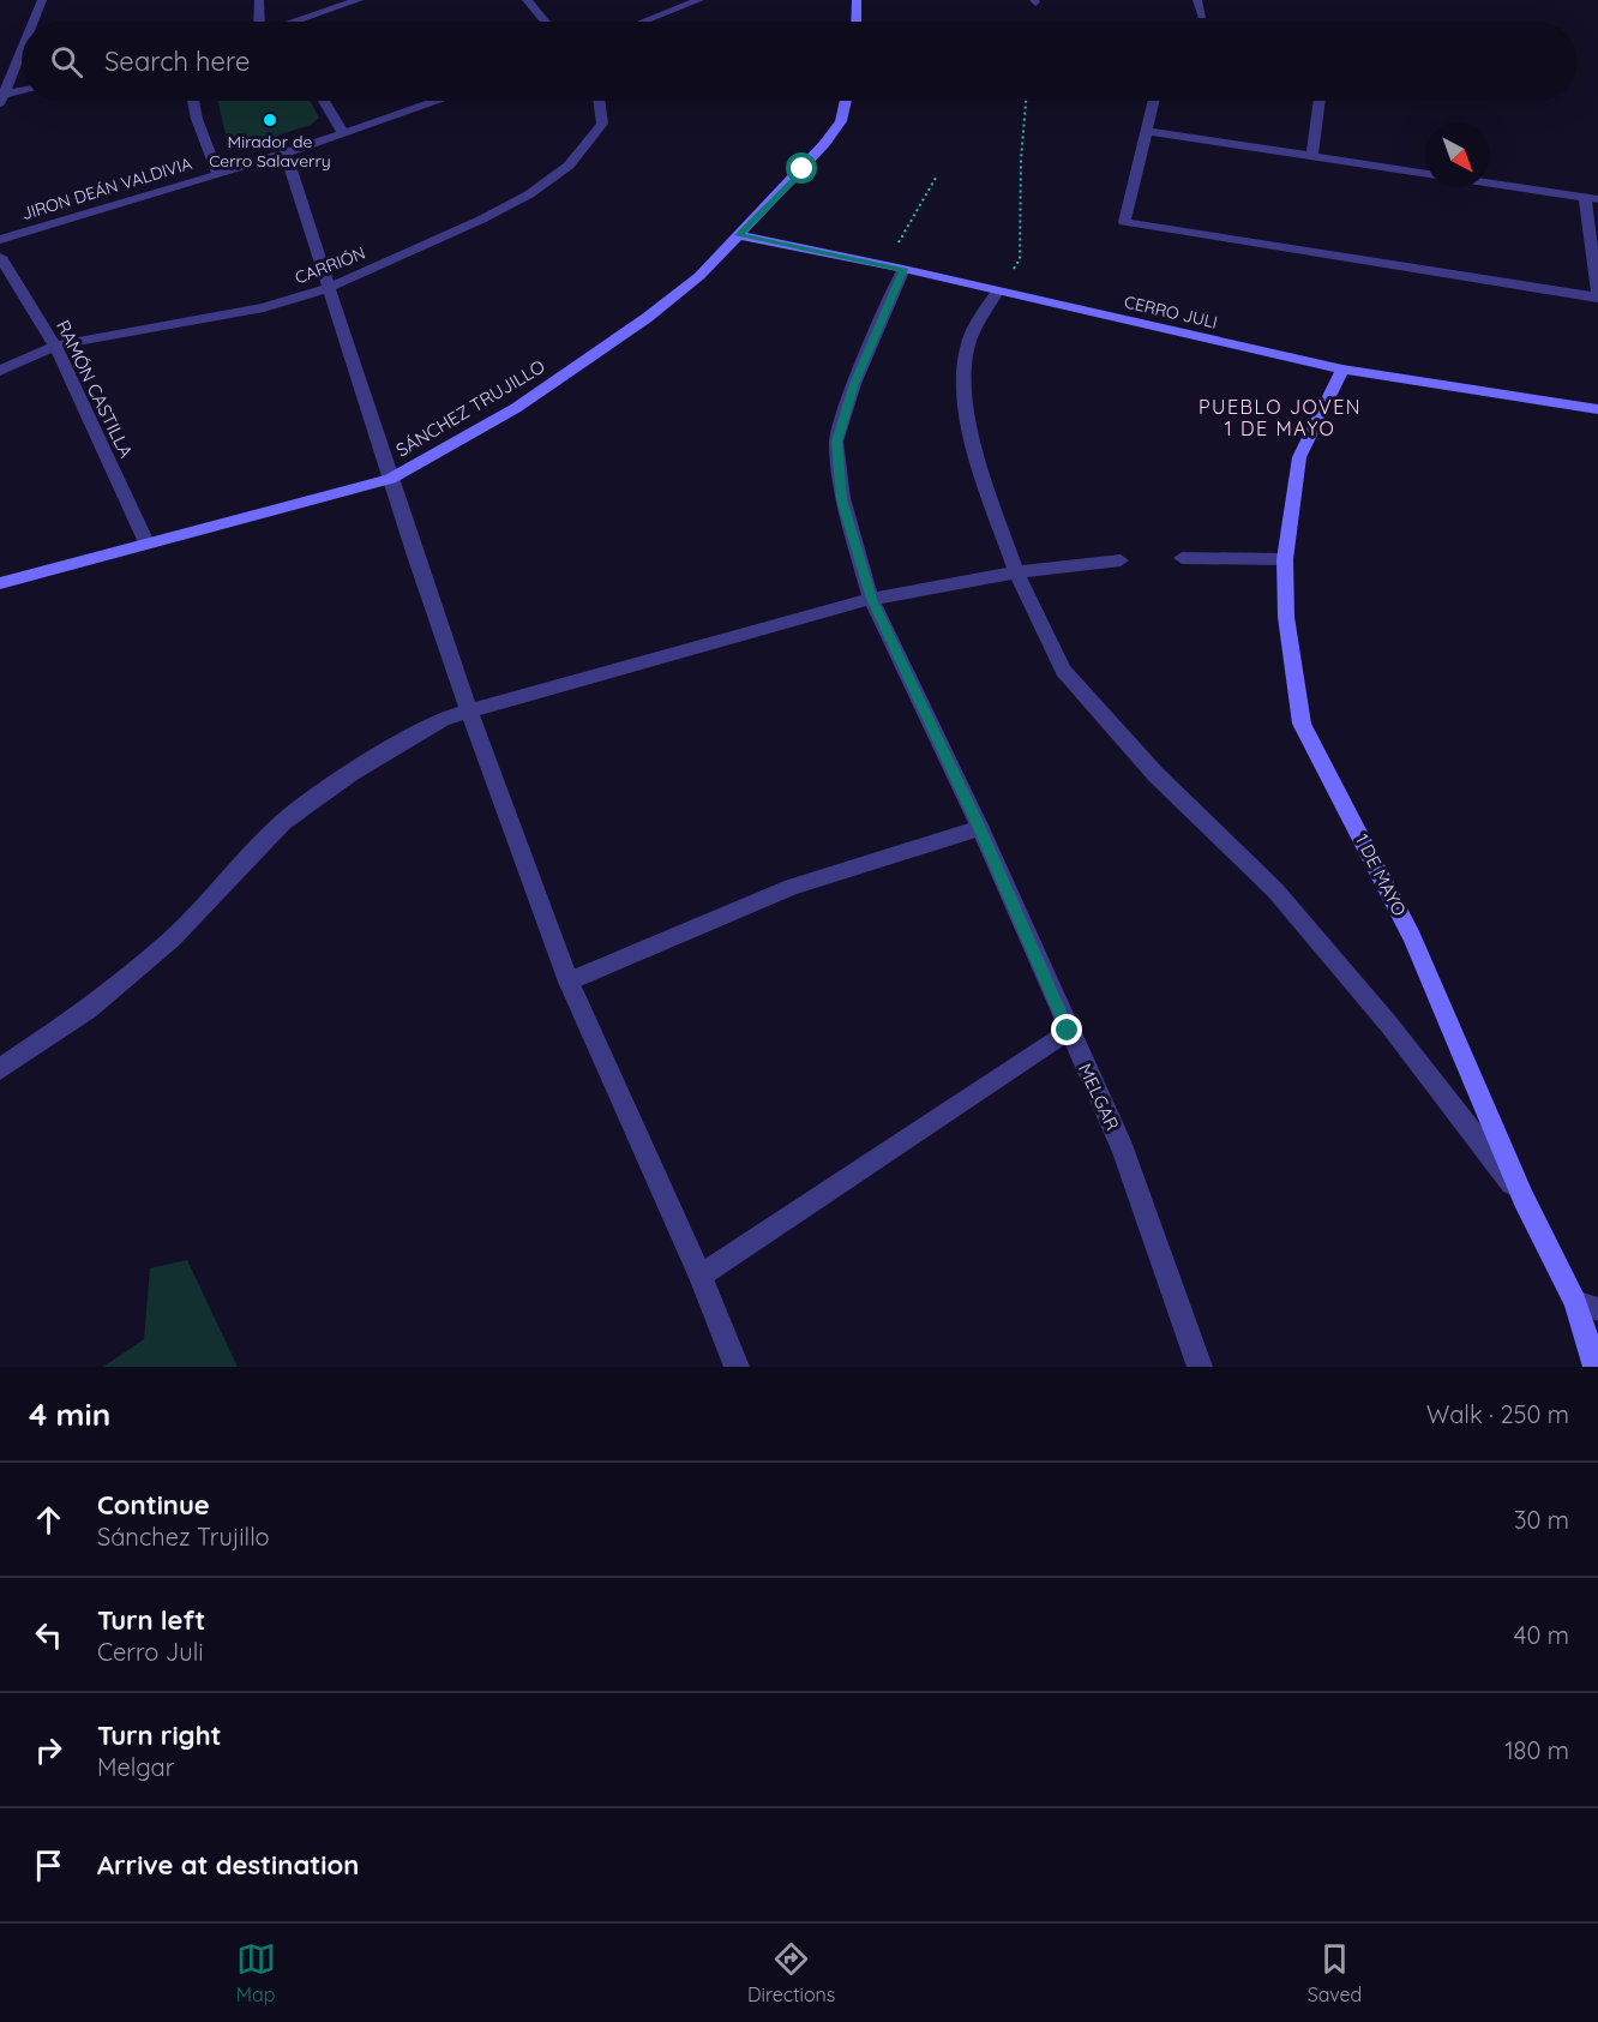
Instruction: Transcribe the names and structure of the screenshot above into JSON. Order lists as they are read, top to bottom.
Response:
{
  "streets": {
    "street": [
      "JIRON DEÁN VALDIVIA",
      "CARRIÓN",
      "CERRO JULI",
      "RAMÓN CASTILLA",
      "SÁNCHEZ TRUJILLO",
      "1 DE MAYO",
      "MELGAR"
    ]
  },
  "crossings": [
    ["CARRIÓN", "RAMÓN CASTILLA"],
    ["CERRO JULI", "SÁNCHEZ TRUJILLO"],
    ["CERRO JULI", "1 DE MAYO"],
    ["CERRO JULI", "MELGAR"],
    ["RAMÓN CASTILLA", "SÁNCHEZ TRUJILLO"]
  ],
  "districts": ["PUEBLO JOVEN 1 DE MAYO"],
  "places": ["Mirador de Cerro Salaverry"],
  "north": "bottom right",
  "page": {
    "search": "Search here",
    "heading": ["4 min", "Walk · 250 m"],
    "list": [
      ["Continue", "Sánchez Trujillo", "30 m"],
      ["Turn left", "Cerro Juli", "40 m"],
      ["Turn right", "Melgar", "180 m"],
      "Arrive at destination"
    ],
    "nav": ["Map", "Directions", "Saved"]
  }
}
